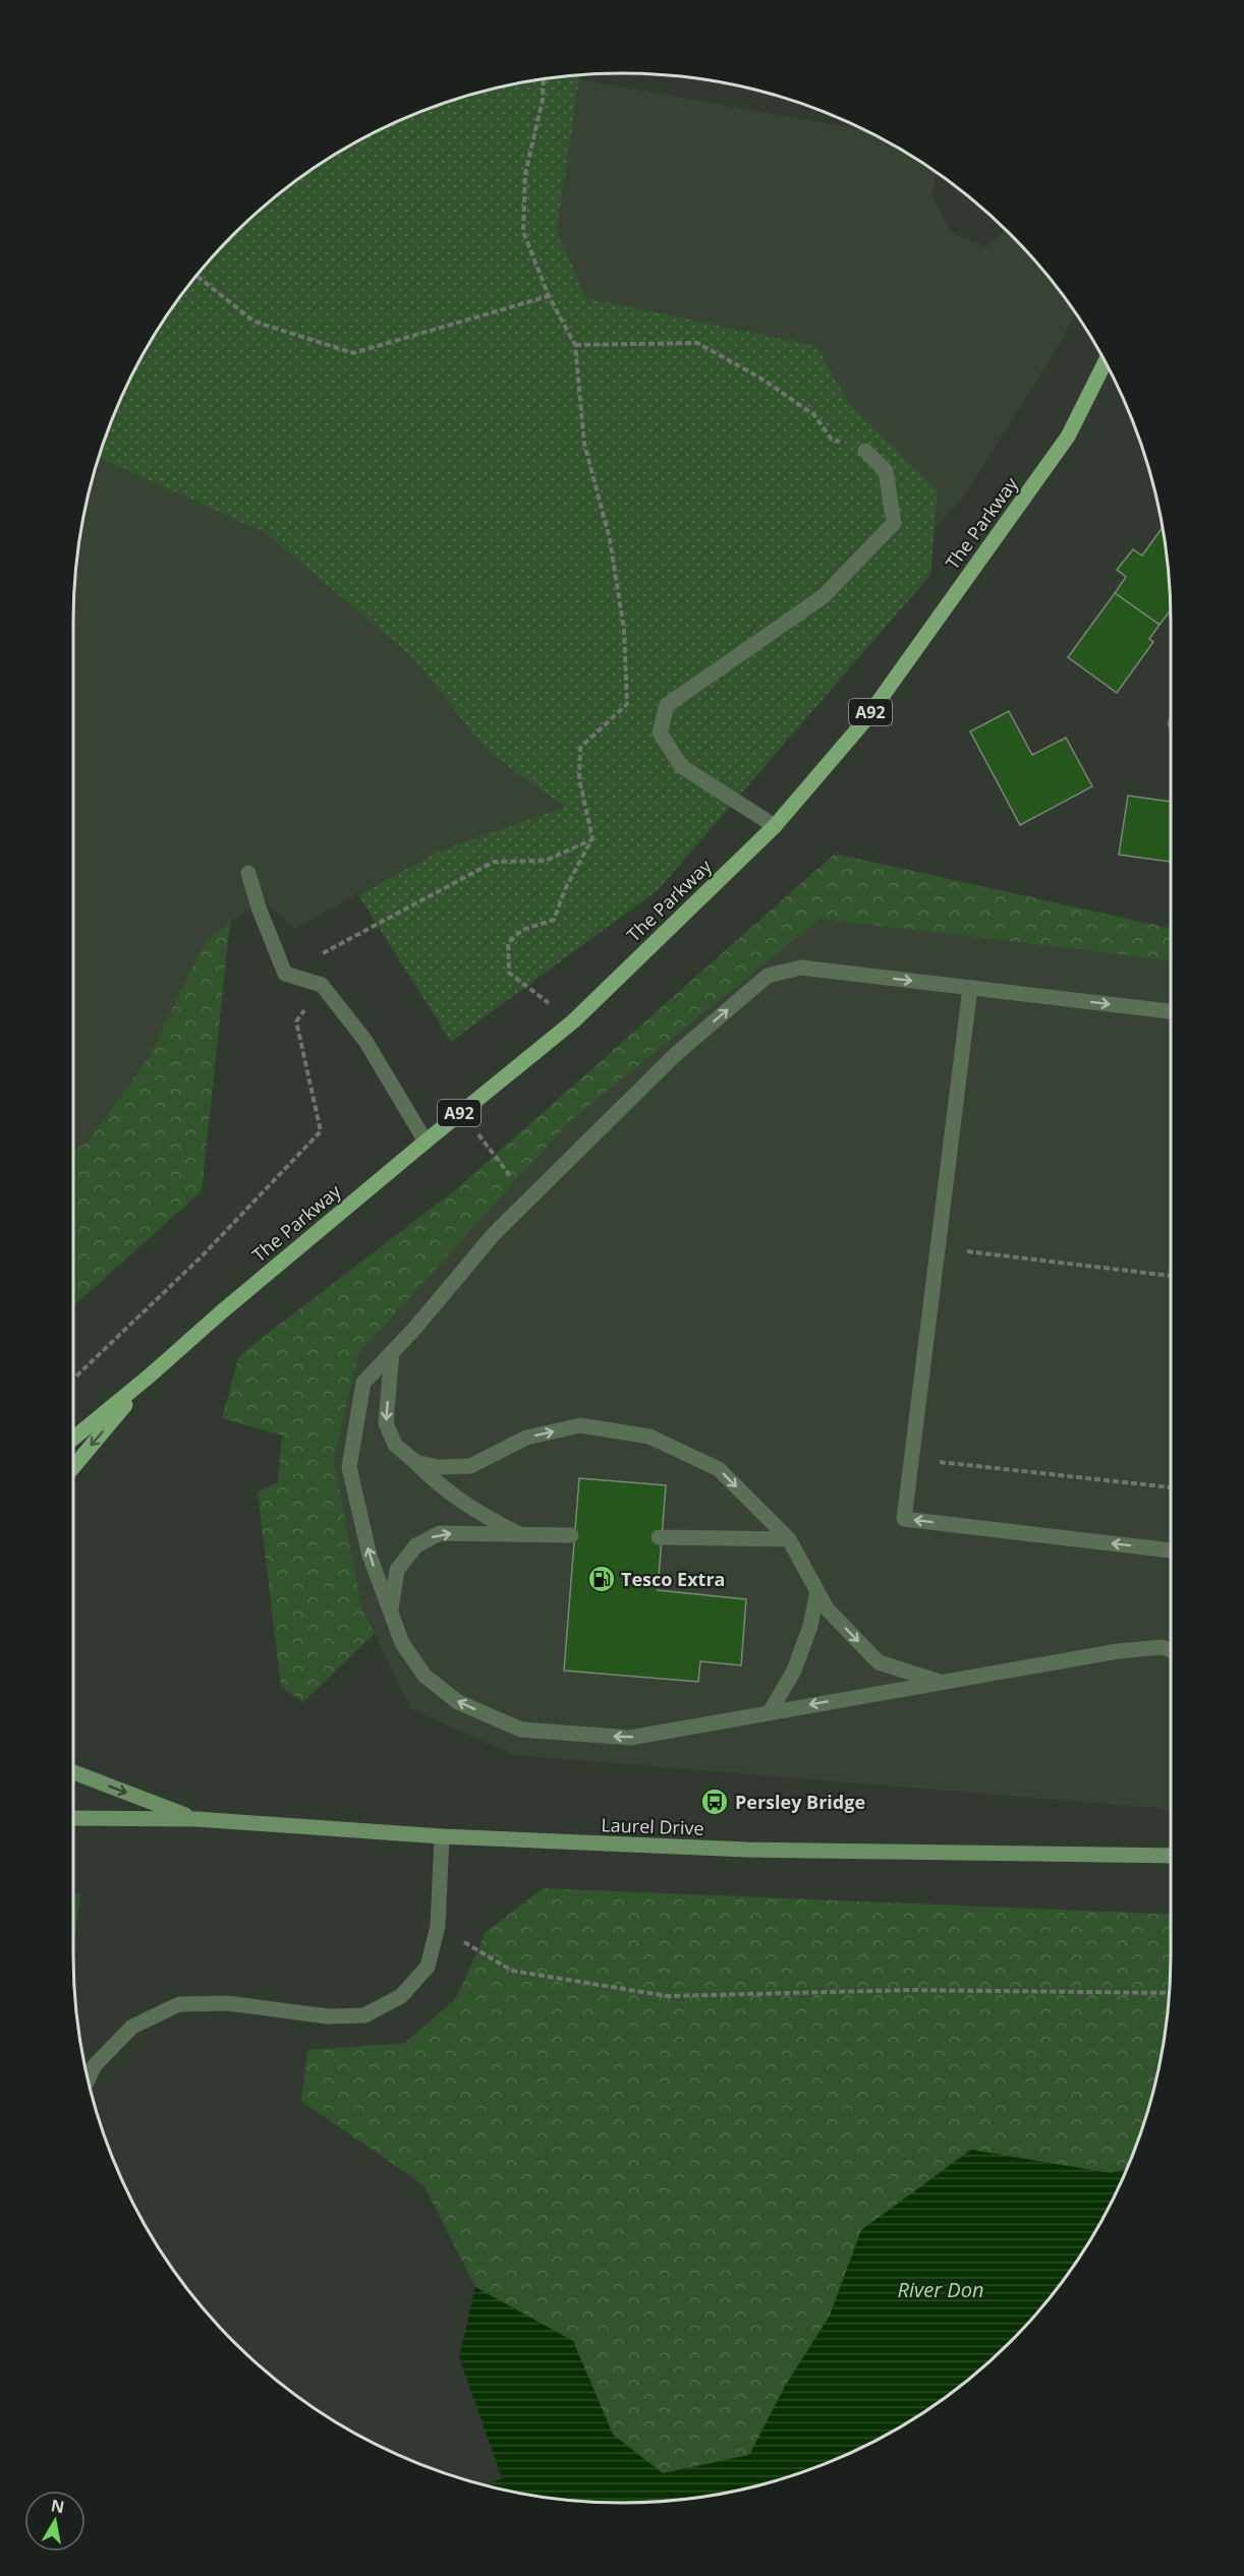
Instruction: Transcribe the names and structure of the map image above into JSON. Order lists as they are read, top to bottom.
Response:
{
  "streets": {
    "main road": ["The Parkway", "A92"],
    "street": ["Laurel Drive"]
  },
  "crossings": [
    ["The Parkway", "A92"]
  ],
  "water": ["River Don"],
  "places": {
    "fuel station": ["Tesco Extra"],
    "bus stop": ["Persley Bridge"]
  },
  "north": "top"
}
